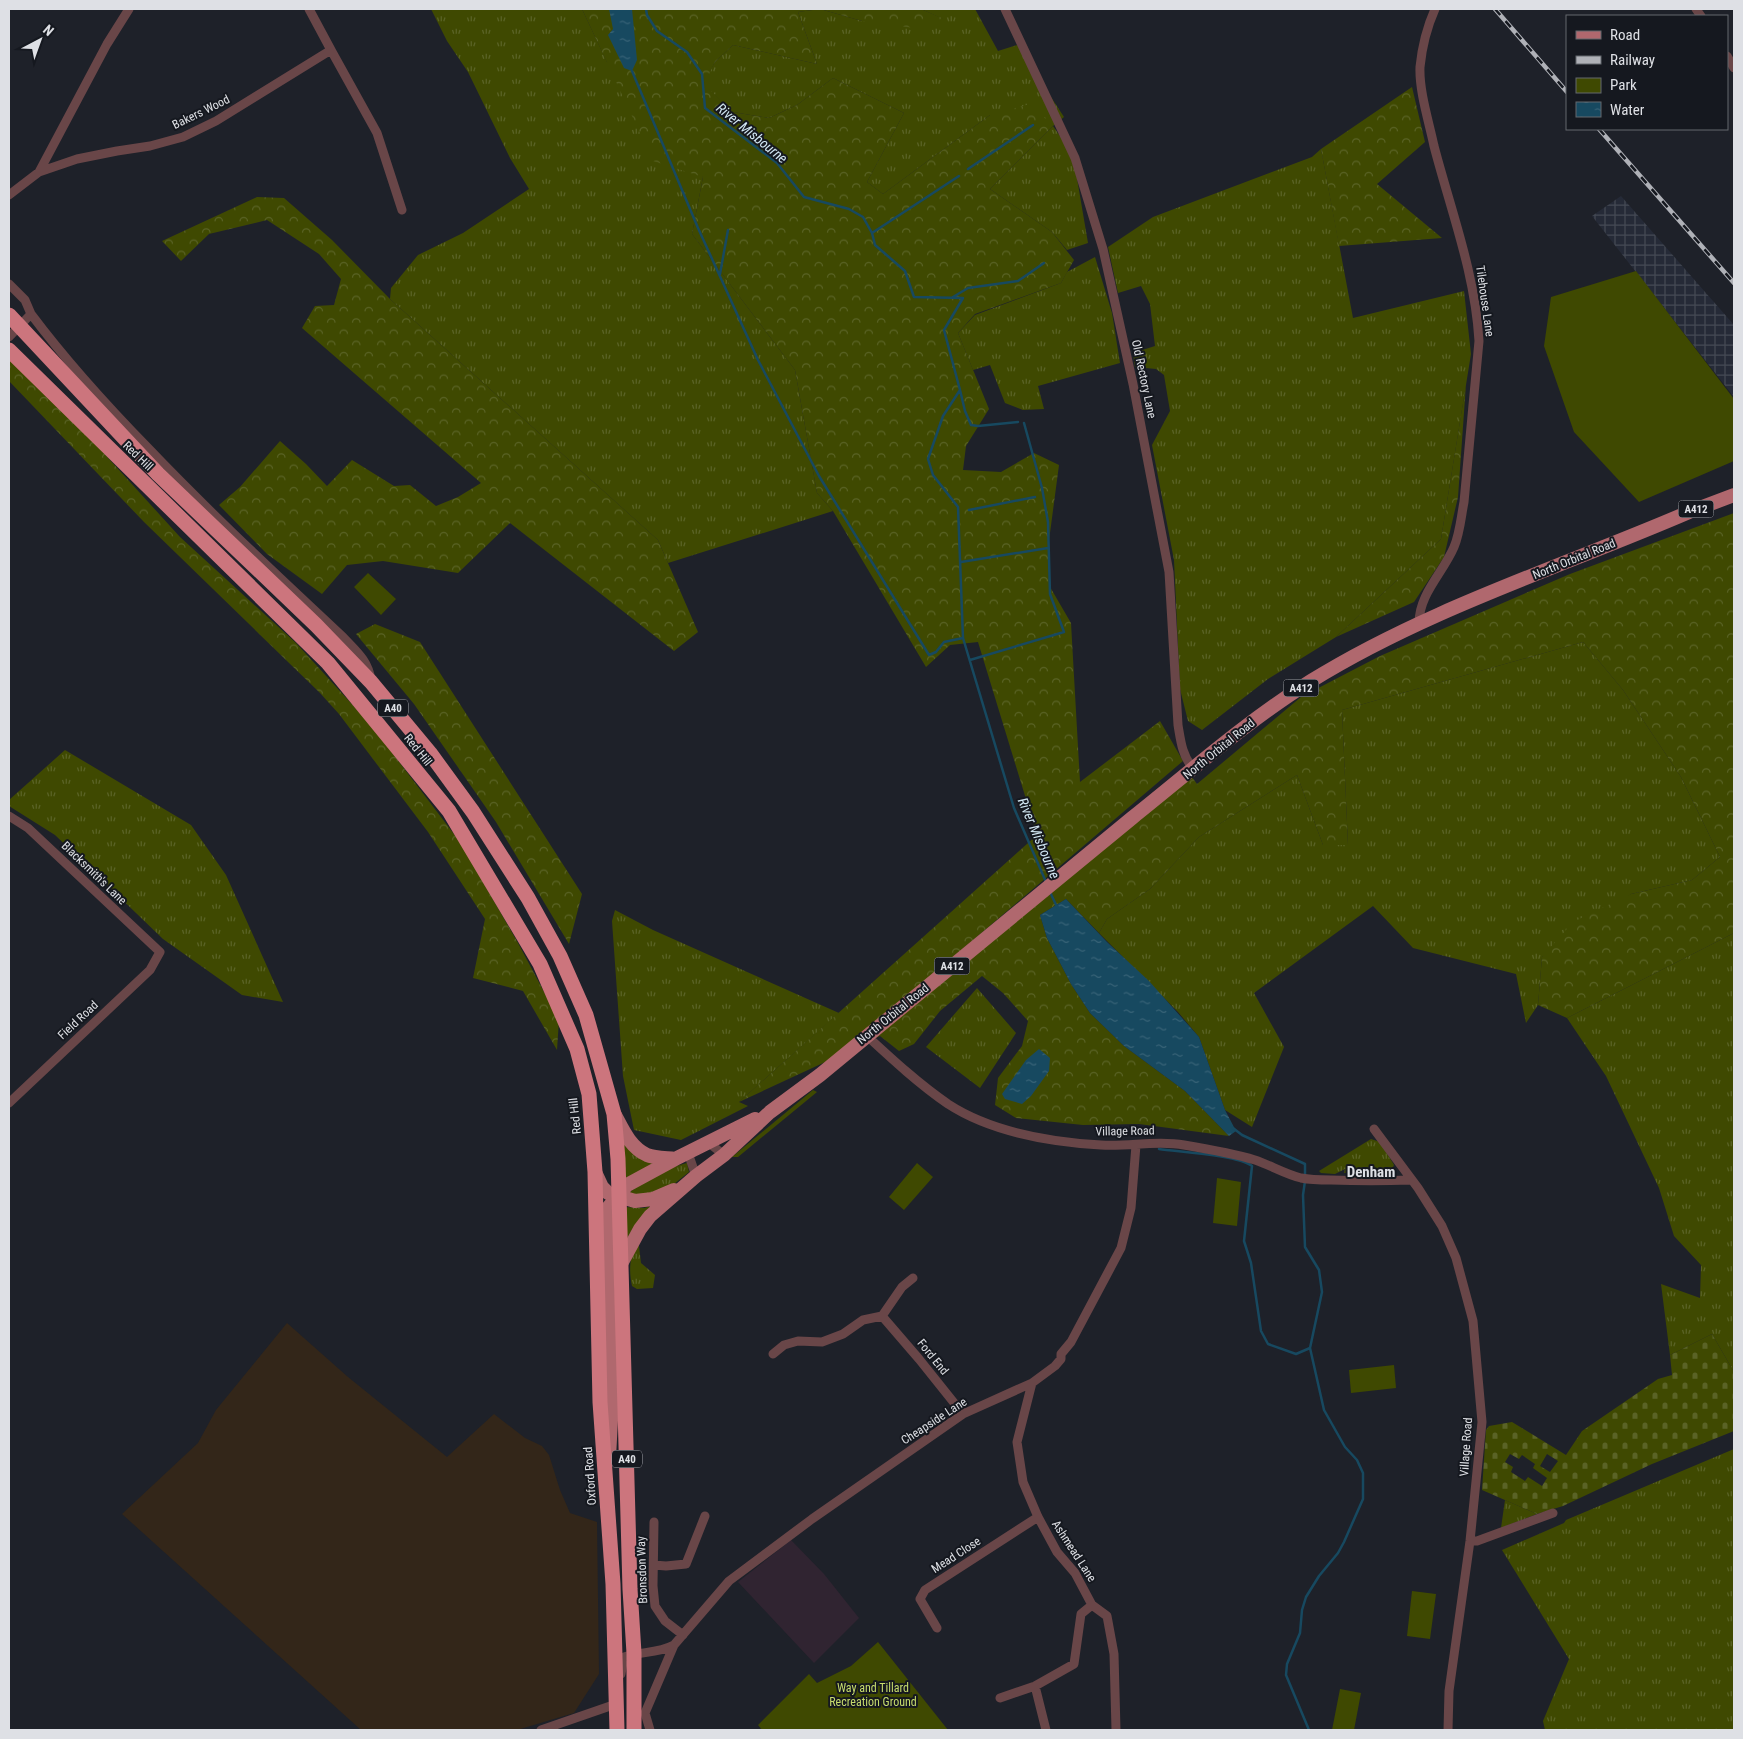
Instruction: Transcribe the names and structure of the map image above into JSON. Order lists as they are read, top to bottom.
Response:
{
  "streets": {
    "highway": ["Red Hill", "A40", "Oxford Road"],
    "main road": ["A412", "North Orbital Road"],
    "street": [
      "Bakers Wood",
      "Tilehouse Lane",
      "Old Rectory Lane",
      "Blacksmith's Lane",
      "Field Road",
      "Village Road",
      "Ford End",
      "Cheapside Lane",
      "Ashmead Lane",
      "Mead Close",
      "Bronsdon Way"
    ]
  },
  "crossings": [
    ["Tilehouse Lane", "North Orbital Road"],
    ["Old Rectory Lane", "North Orbital Road"],
    ["Red Hill", "North Orbital Road"],
    ["Red Hill", "A40"],
    ["Red Hill", "Oxford Road"],
    ["North Orbital Road", "A40"],
    ["North Orbital Road", "Village Road"],
    ["North Orbital Road", "Oxford Road"],
    ["Blacksmith's Lane", "Field Road"],
    ["Village Road", "Cheapside Lane"],
    ["Ford End", "Cheapside Lane"],
    ["Cheapside Lane", "Ashmead Lane"],
    ["Cheapside Lane", "Bronsdon Way"],
    ["Ashmead Lane", "Mead Close"]
  ],
  "districts": ["Denham"],
  "water": ["River Misbourne"],
  "parks": ["Way and Tillard Recreation Ground"],
  "legend": [
    "Road",
    "Railway",
    "Park",
    "Water"
  ],
  "north": "top right"
}
